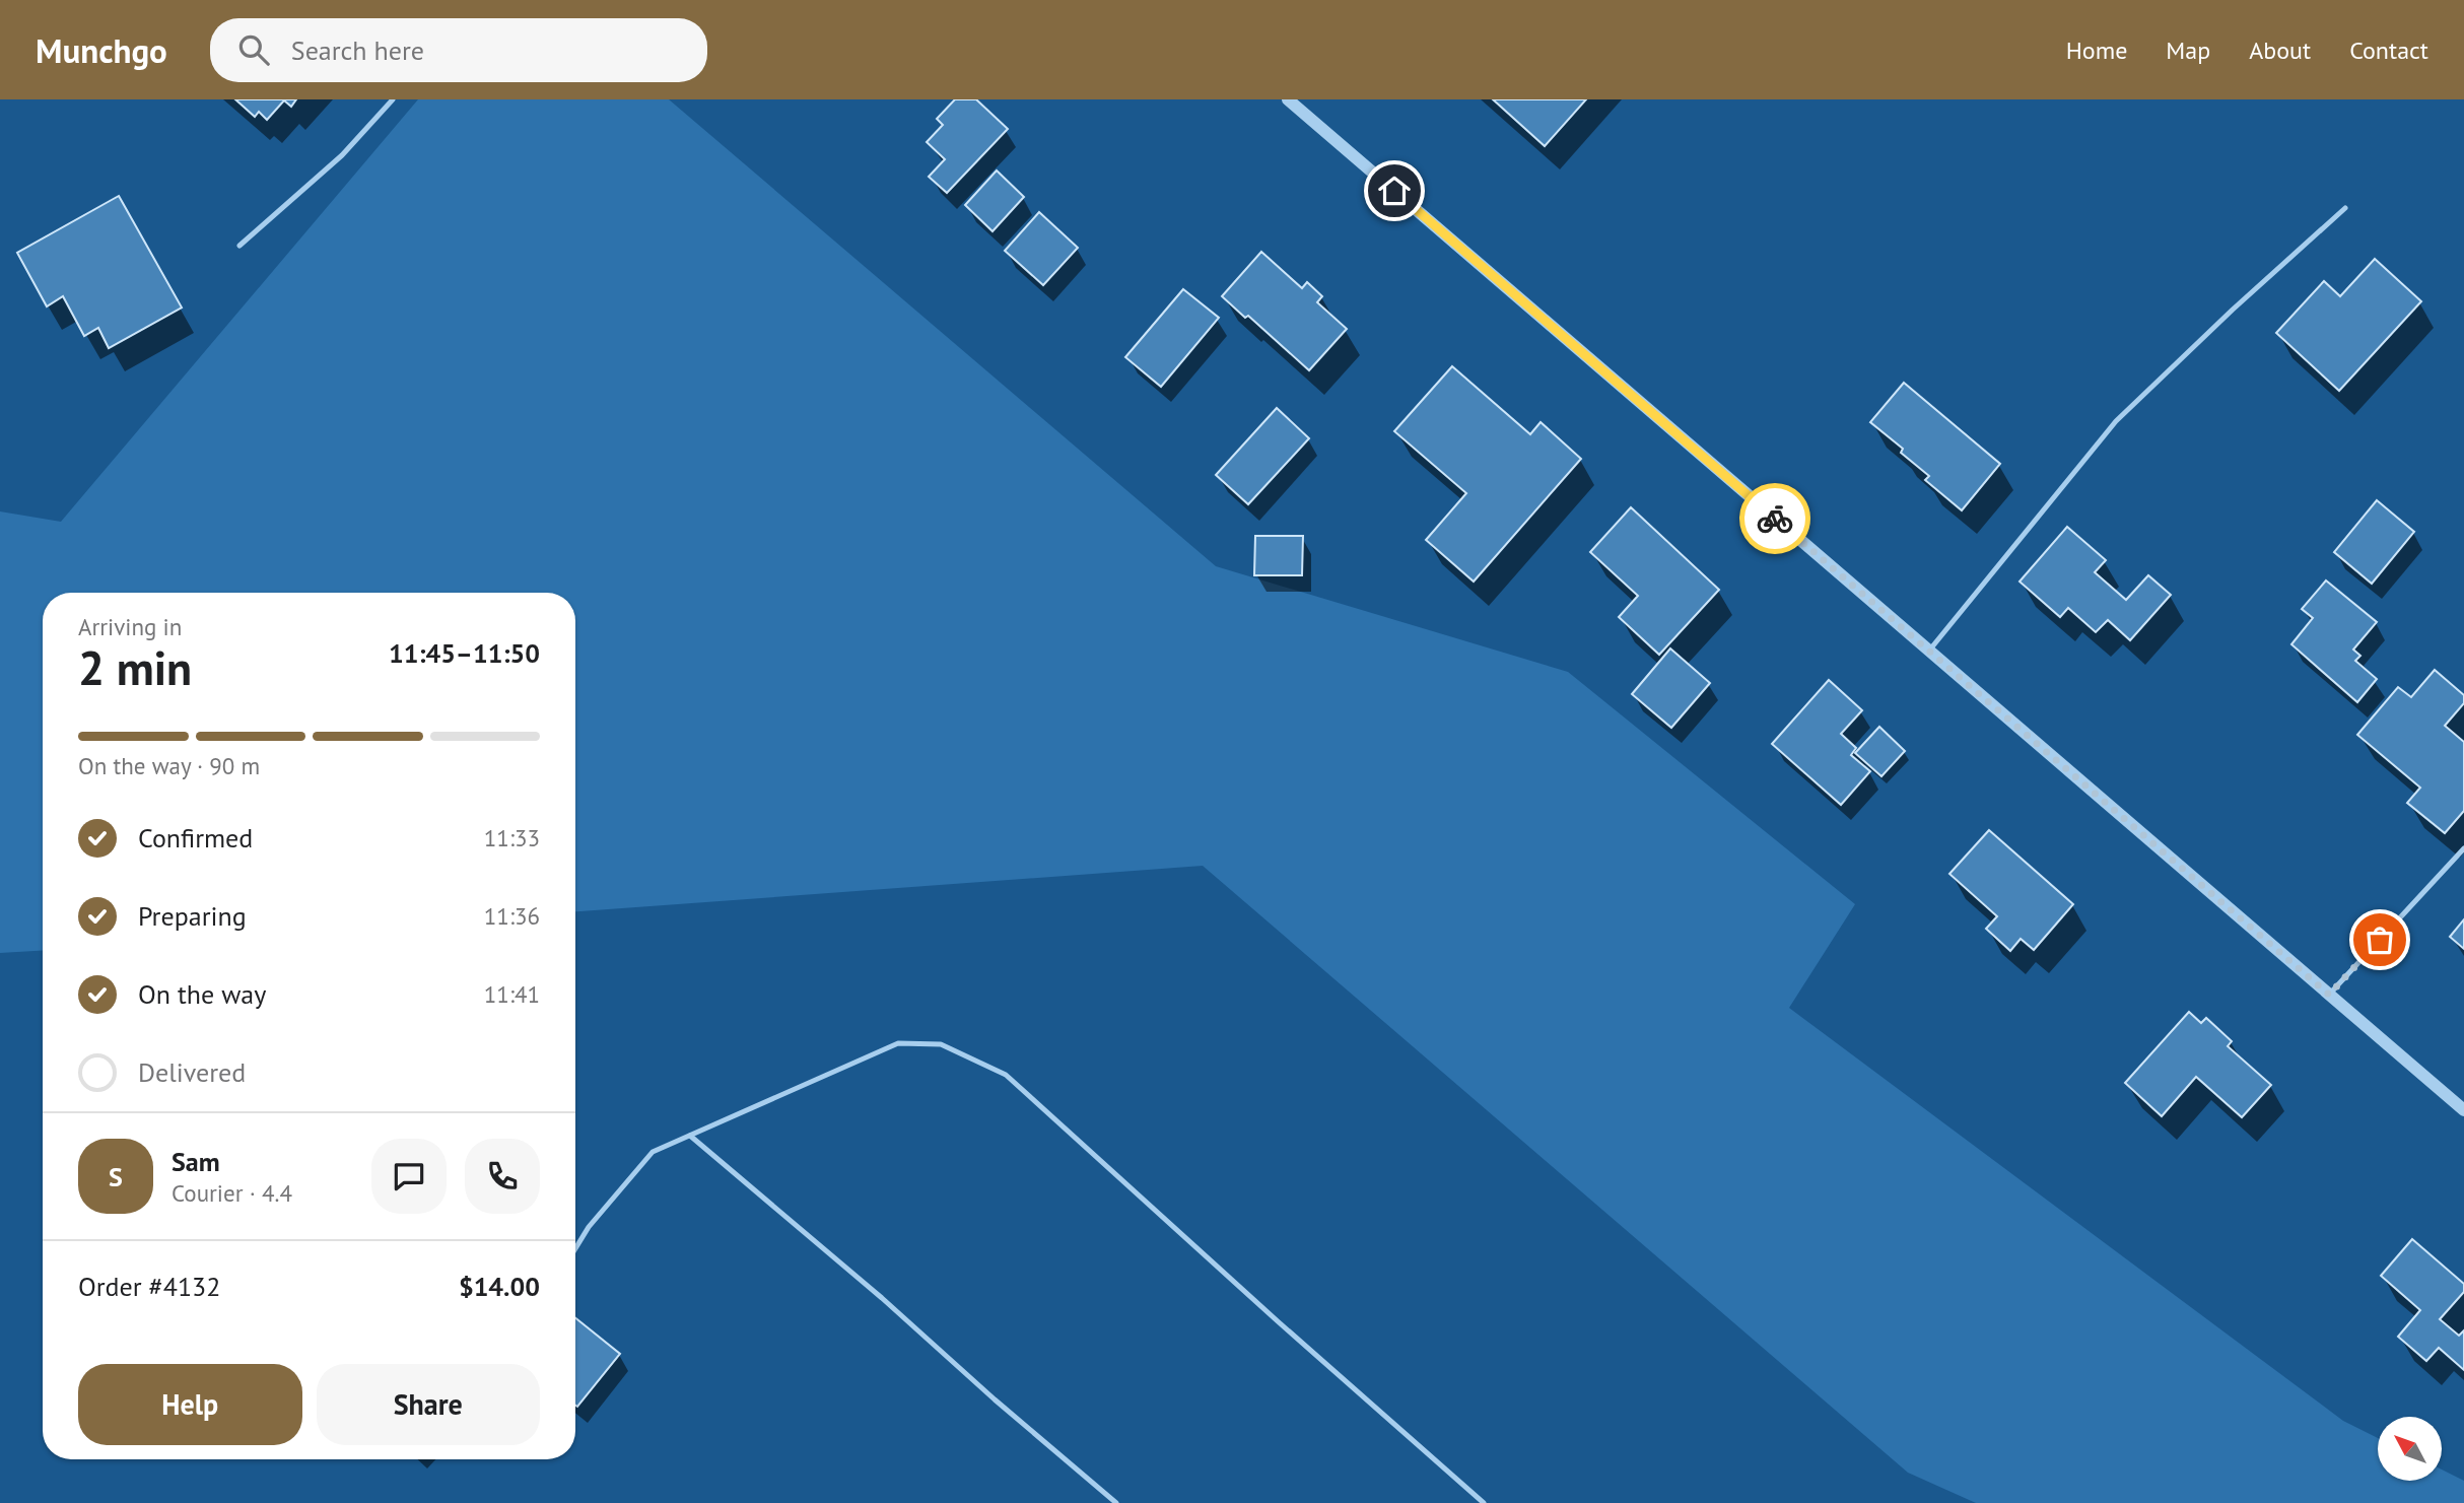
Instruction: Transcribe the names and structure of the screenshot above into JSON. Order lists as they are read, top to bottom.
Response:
{
  "north": "top left",
  "page": {
    "header": "Munchgo",
    "search": "Search here",
    "nav": [
      "Home",
      "Map",
      "About",
      "Contact"
    ],
    "heading": ["2 min", "Arriving in", "11:45–11:50"],
    "panel": [
      "Sam",
      "Courier · 4.4",
      "Order #4132",
      "$14.00"
    ],
    "bar": "On the way · 90 m",
    "list": [
      ["Confirmed", "11:33"],
      ["Preparing", "11:36"],
      ["On the way", "11:41"],
      "Delivered"
    ],
    "round": "S",
    "buttons": ["Help", "Share"]
  }
}
